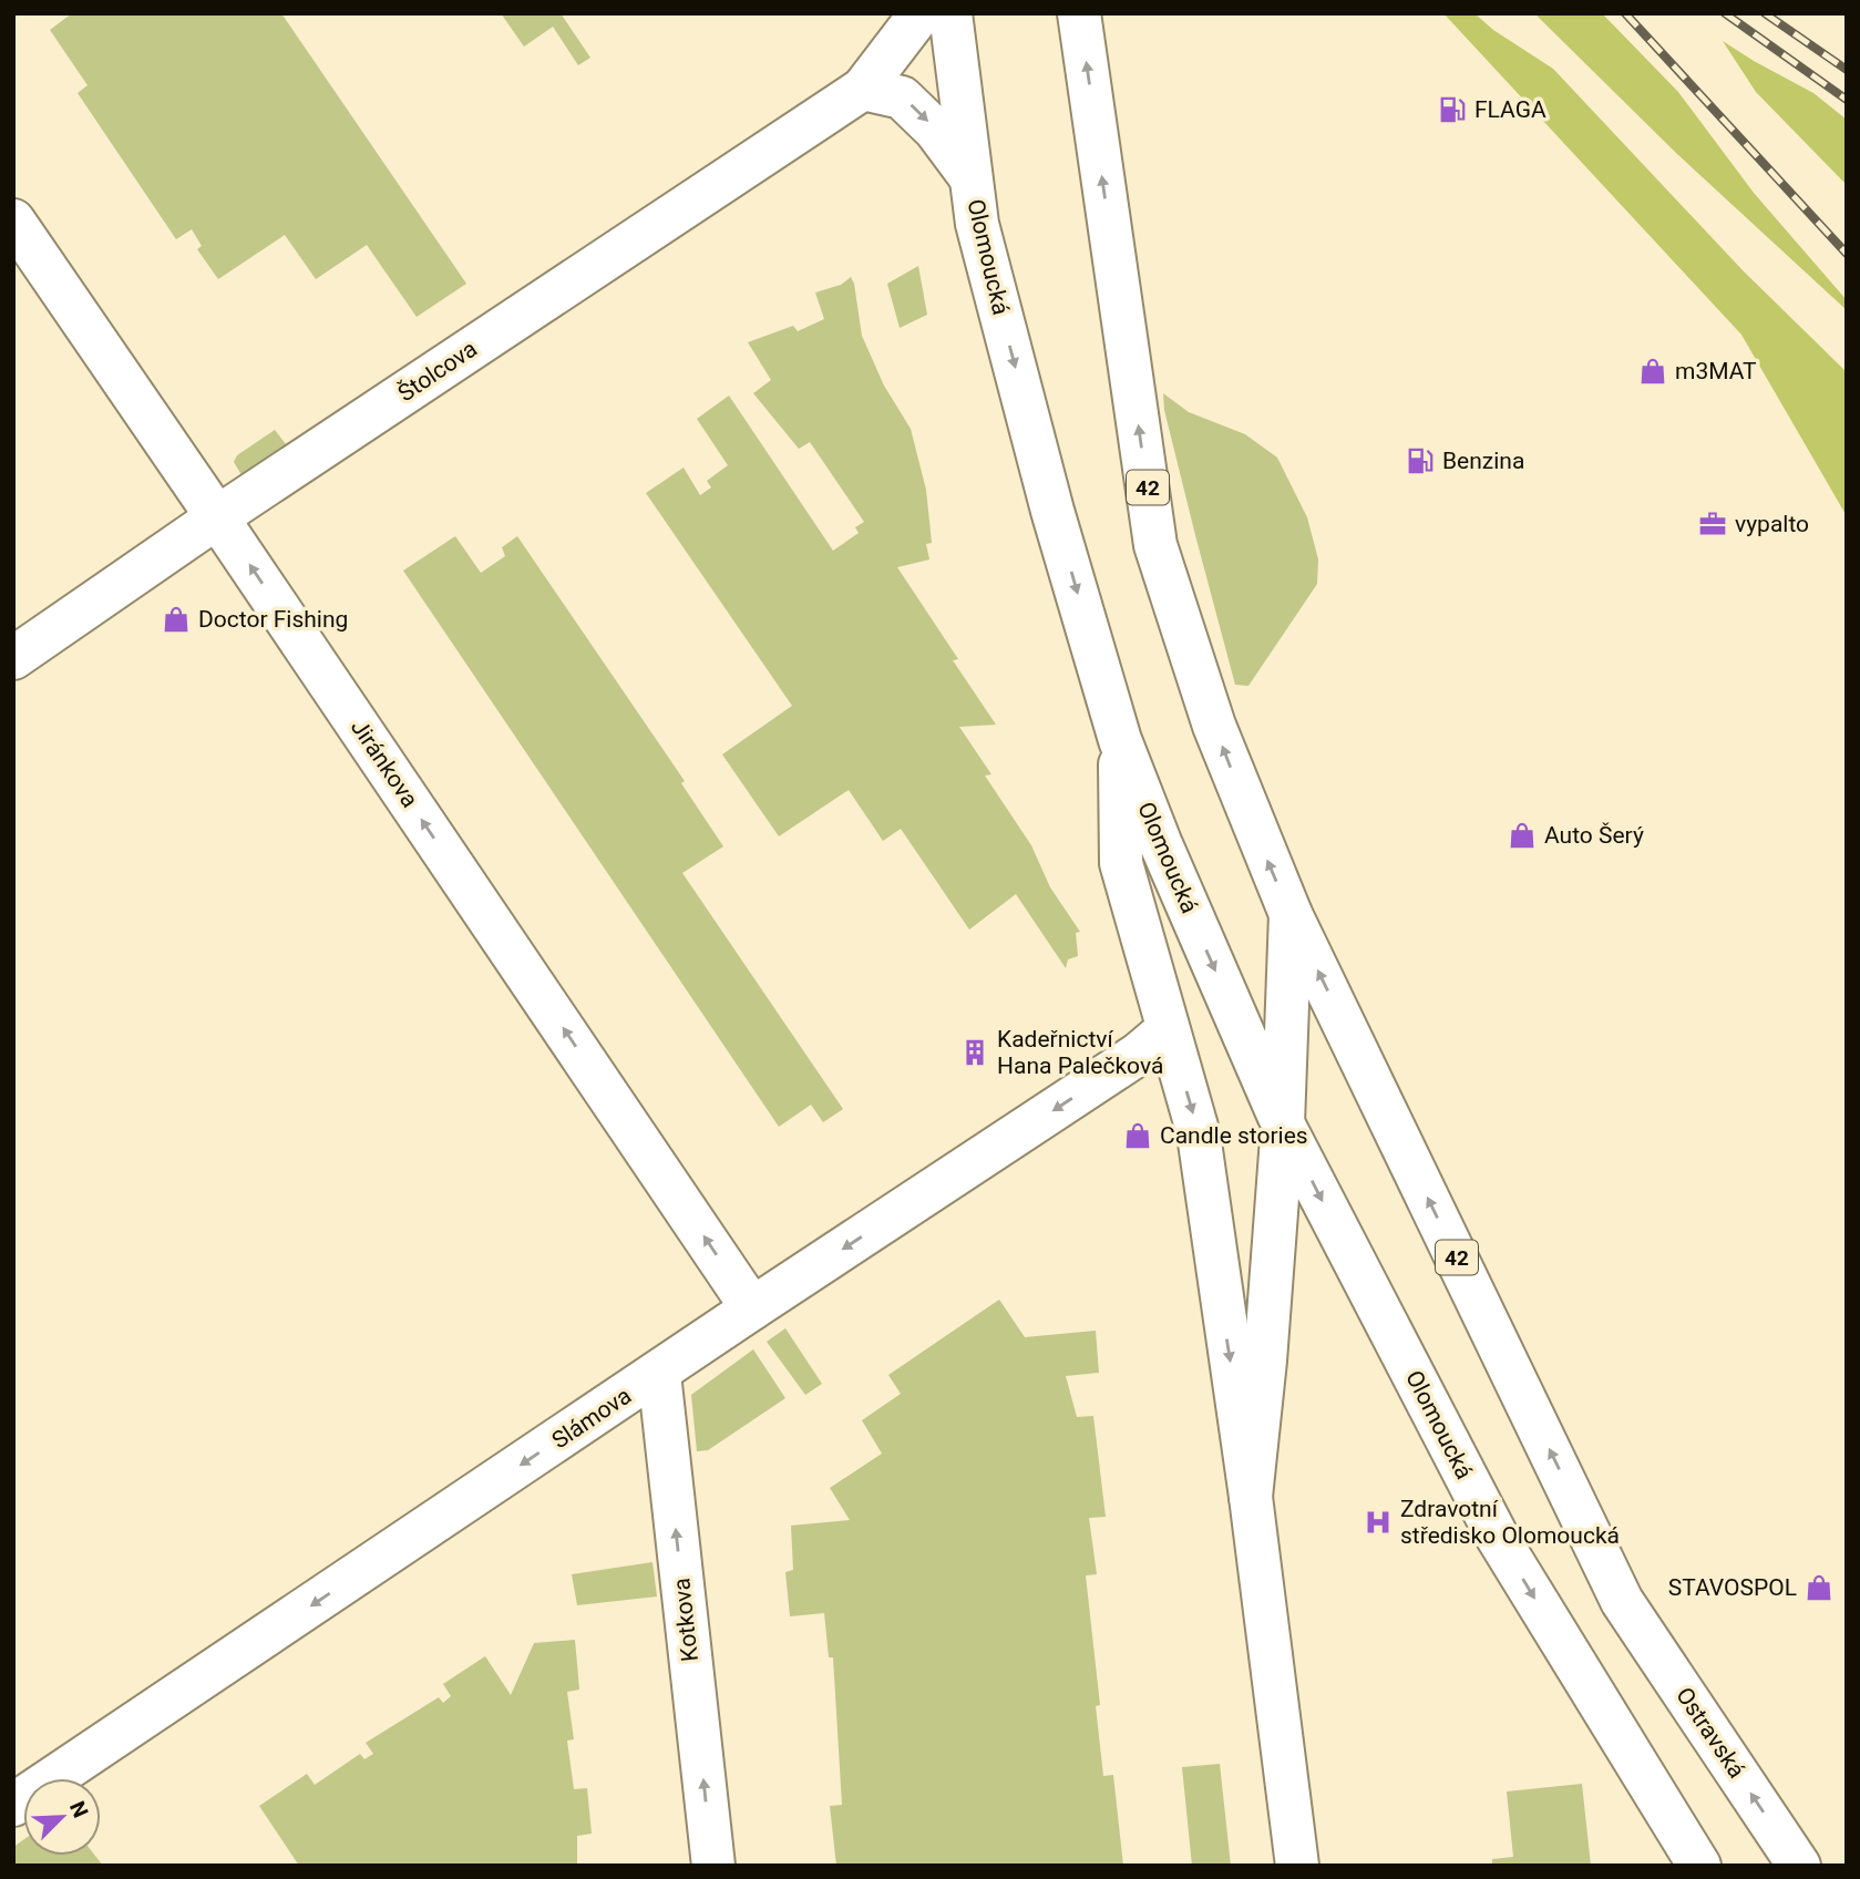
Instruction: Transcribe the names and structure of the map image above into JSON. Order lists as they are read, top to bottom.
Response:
{
  "streets": {
    "main road": [
      "Olomoucká",
      "Štolcova",
      "42",
      "Jiránkova",
      "Slámova",
      "Kotkova",
      "Ostravská"
    ]
  },
  "crossings": [
    ["Štolcova", "Jiránkova"],
    ["42", "Ostravská"],
    ["Jiránkova", "Slámova"],
    ["Slámova", "Kotkova"]
  ],
  "one_way": ["Jiránkova", "Slámova", "Kotkova"],
  "places": {
    "fuel station": ["FLAGA", "Benzina"],
    "shop": [
      "m3MAT",
      "Doctor Fishing",
      "Auto Šerý",
      "Candle stories",
      "STAVOSPOL"
    ],
    "office": ["vypalto"],
    "building": ["Kadeřnictví Hana Palečková"],
    "hospital": ["Zdravotní středisko Olomoucká"]
  },
  "north": "top right"
}
